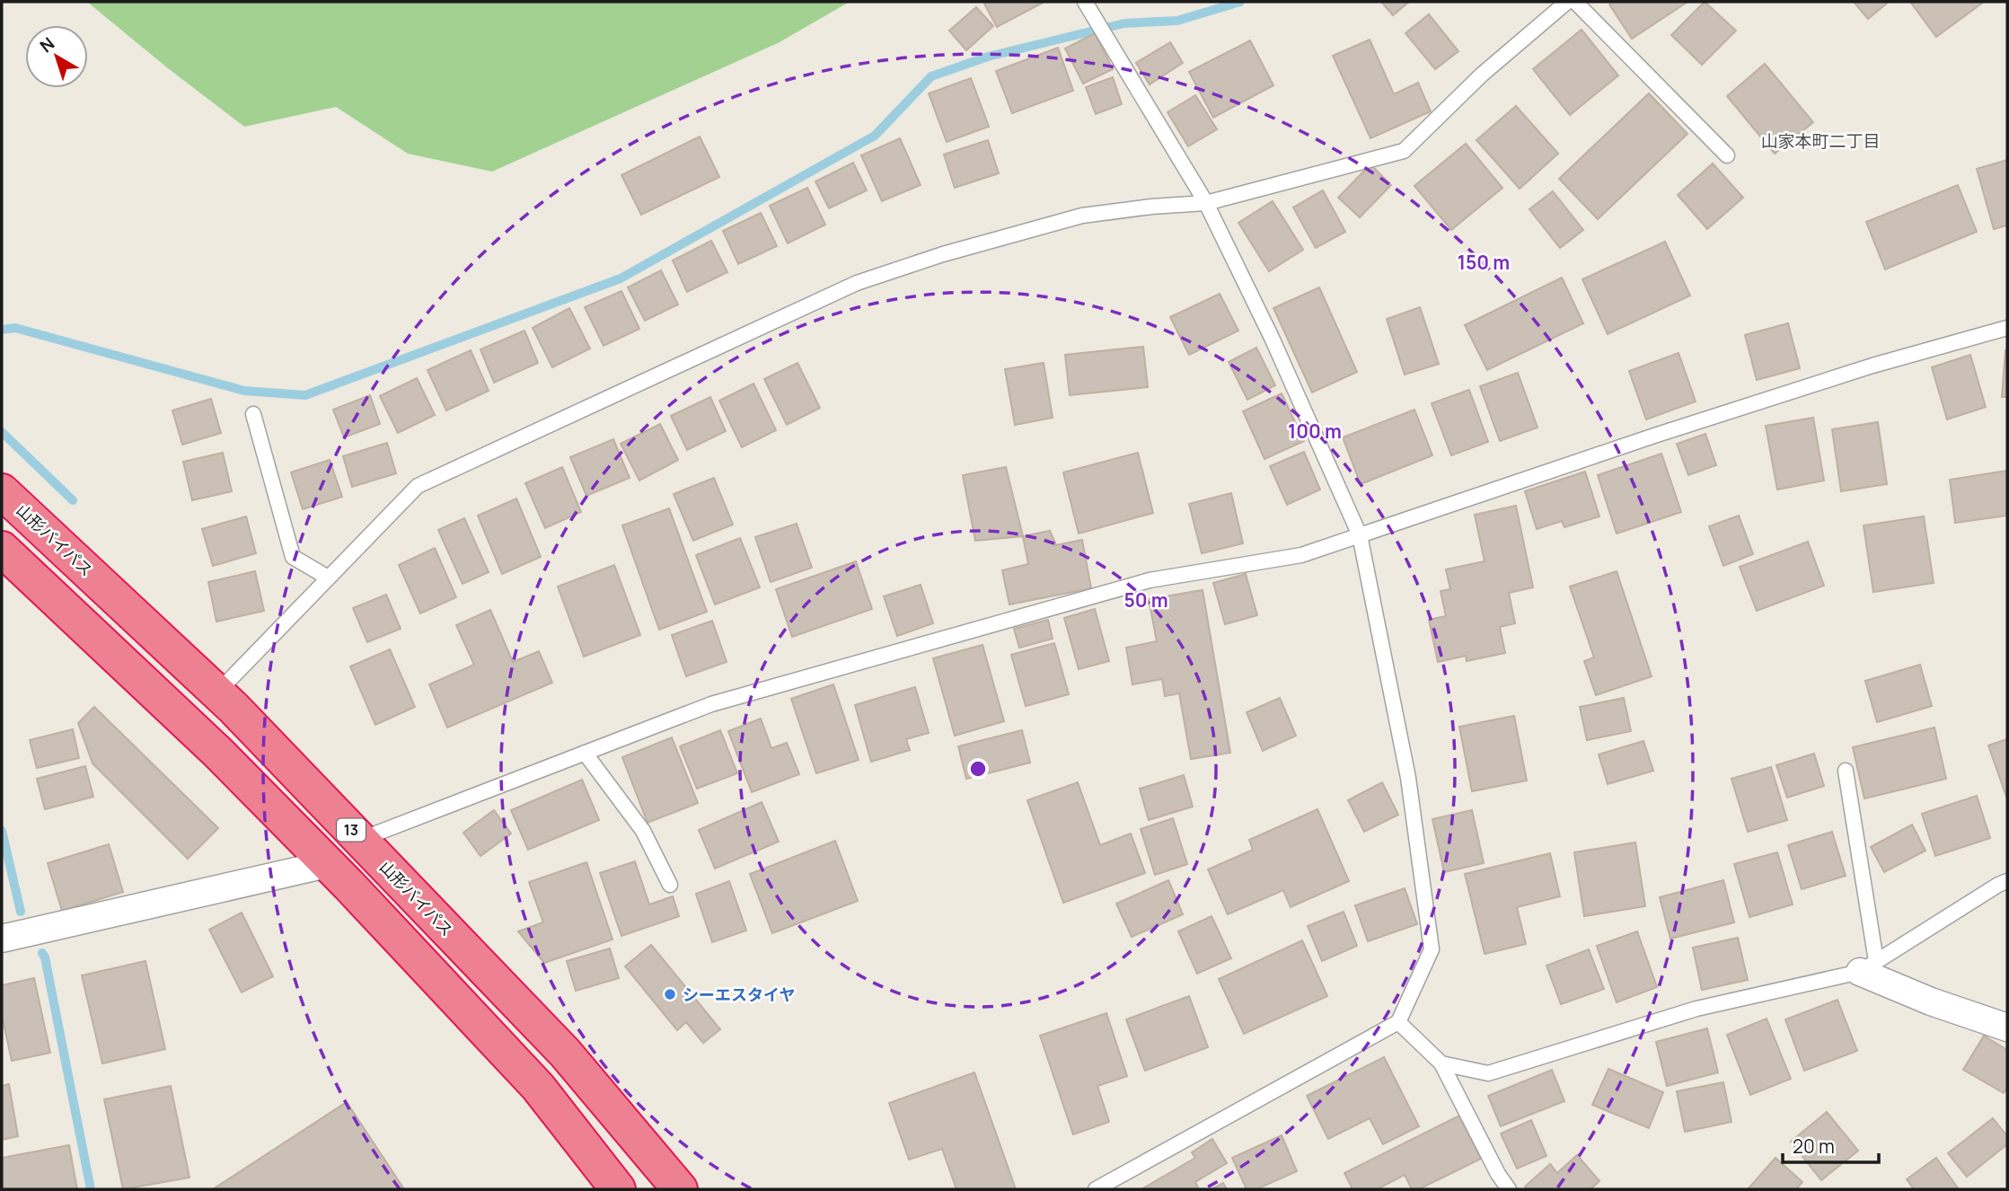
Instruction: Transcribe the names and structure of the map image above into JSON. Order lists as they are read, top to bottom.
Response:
{
  "streets": {
    "highway": ["山形バイパス", "13"]
  },
  "districts": ["山家本町二丁目"],
  "places": ["シーエスタイヤ"],
  "scale_bar": "20 m",
  "north": "top left",
  "rings": ["150 m", "100 m", "50 m"]
}
